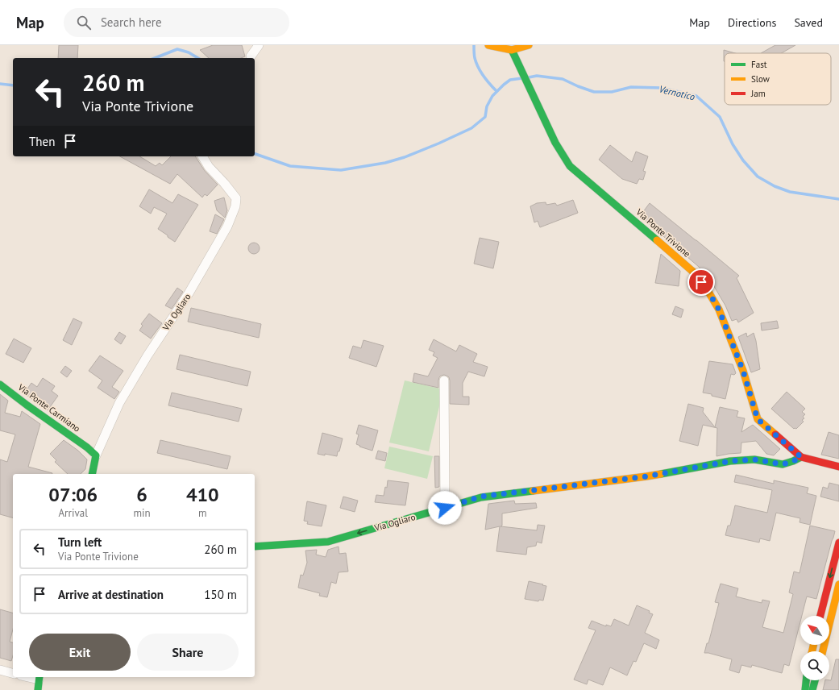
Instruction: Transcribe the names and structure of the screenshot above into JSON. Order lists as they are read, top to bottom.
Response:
{
  "streets": {
    "street": ["Via Ponte Trivione", "Via Ogliaro", "Via Ponte Carmiano"]
  },
  "crossings": [
    ["Via Ponte Trivione", "Via Ogliaro"],
    ["Via Ogliaro", "Via Ponte Carmiano"]
  ],
  "water": ["Vernotico"],
  "legend": ["Fast", "Slow", "Jam"],
  "north": "top left",
  "page": {
    "header": "Map",
    "search": "Search here",
    "nav": ["Map", "Directions", "Saved"],
    "turn": ["260 m", "Via Ponte Trivione"],
    "then": "Then",
    "eta": [
      "07:06",
      "Arrival",
      "6",
      "min",
      "410",
      "m"
    ],
    "list": [
      {
        "name": "Turn left",
        "note": "Via Ponte Trivione",
        "value": "260 m"
      },
      {
        "name": "Arrive at destination",
        "value": "150 m"
      }
    ],
    "buttons": ["Exit", "Share"]
  }
}
